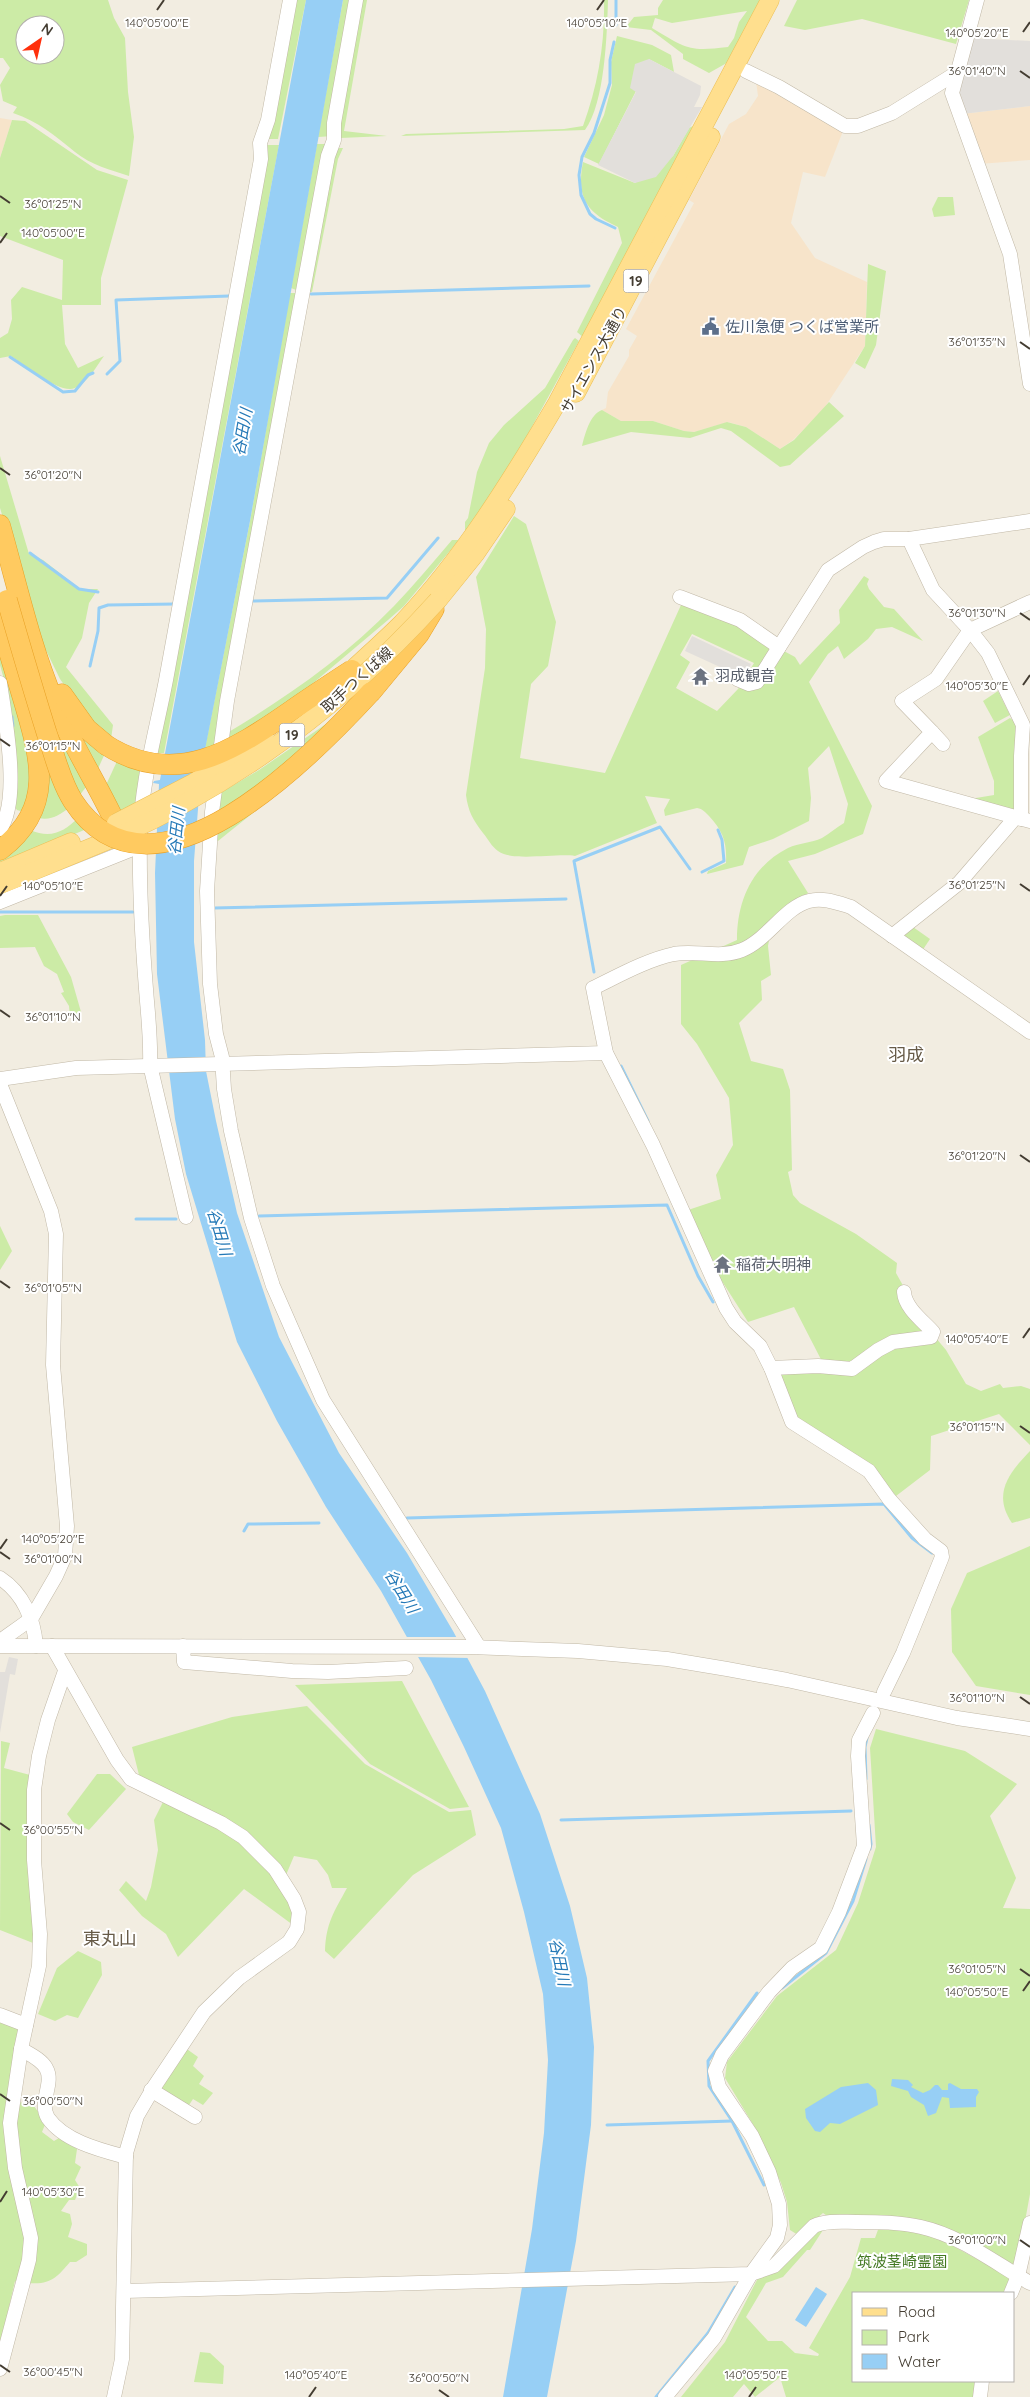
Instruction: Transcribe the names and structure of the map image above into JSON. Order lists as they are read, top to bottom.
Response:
{
  "streets": {
    "main road": ["19", "サイエンス大通り", "取手つくば線"]
  },
  "crossings": [
    ["サイエンス大通り", "取手つくば線"]
  ],
  "districts": ["羽成", "東丸山"],
  "water": ["谷田川"],
  "parks": ["筑波茎崎霊園"],
  "places": {
    "public building": ["佐川急便 つくば営業所"],
    "temple": ["羽成観音", "稲荷大明神"]
  },
  "legend": ["Road", "Park", "Water"],
  "north": "top right",
  "coordinates": [
    "140°05'00\"E",
    "140°05'10\"E",
    "140°05'20\"E",
    "36°01'40\"N",
    "36°01'25\"N",
    "36°01'35\"N",
    "36°01'20\"N",
    "36°01'30\"N",
    "140°05'30\"E",
    "36°01'15\"N",
    "36°01'10\"N",
    "36°01'05\"N",
    "140°05'40\"E",
    "36°01'00\"N",
    "36°00'55\"N",
    "140°05'50\"E",
    "36°00'50\"N",
    "36°00'45\"N"
  ]
}
